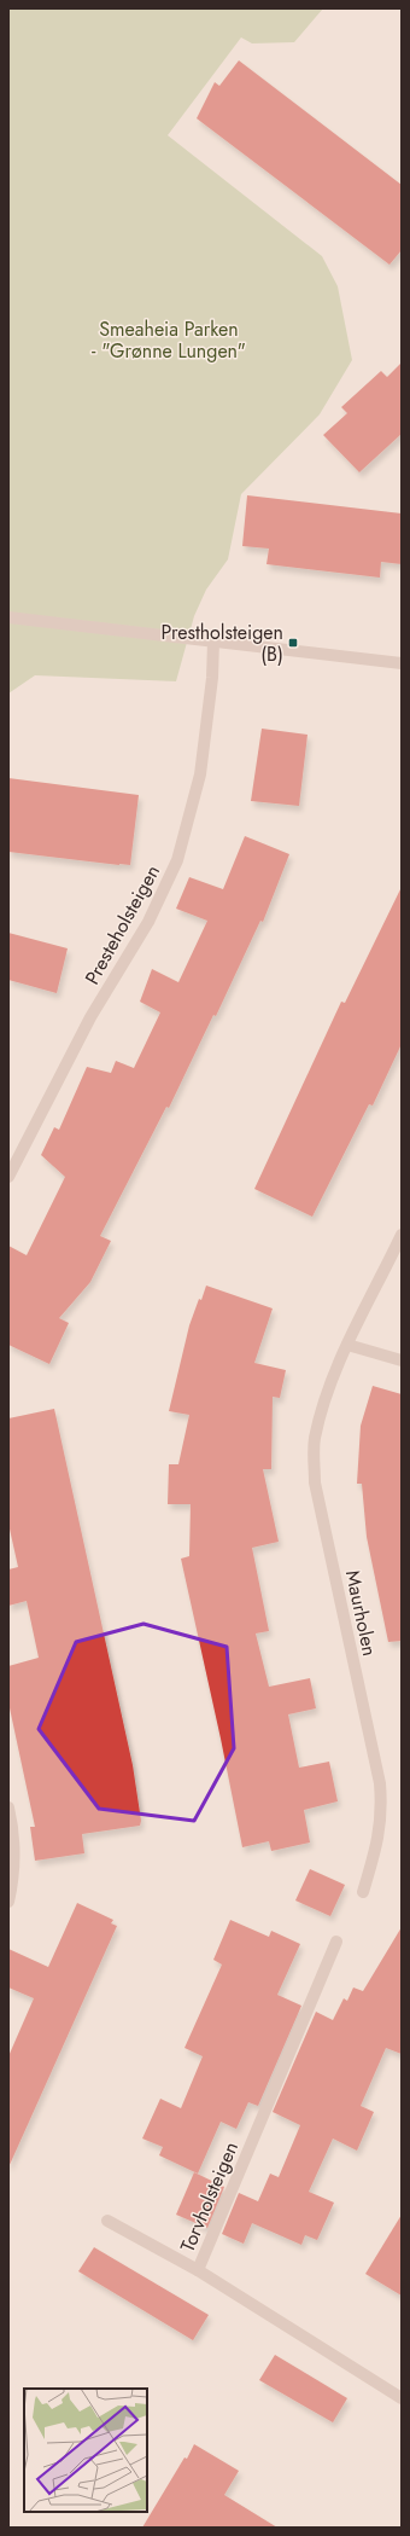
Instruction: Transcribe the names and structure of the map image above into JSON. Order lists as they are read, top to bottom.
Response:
{
  "streets": {
    "street": ["Presteholsteigen", "Maurholen", "Torvholsteigen"]
  },
  "parks": ["Smeaheia Parken - \"Grønne Lungen\""],
  "places": {
    "transit": ["Prestholsteigen (B)"]
  }
}
